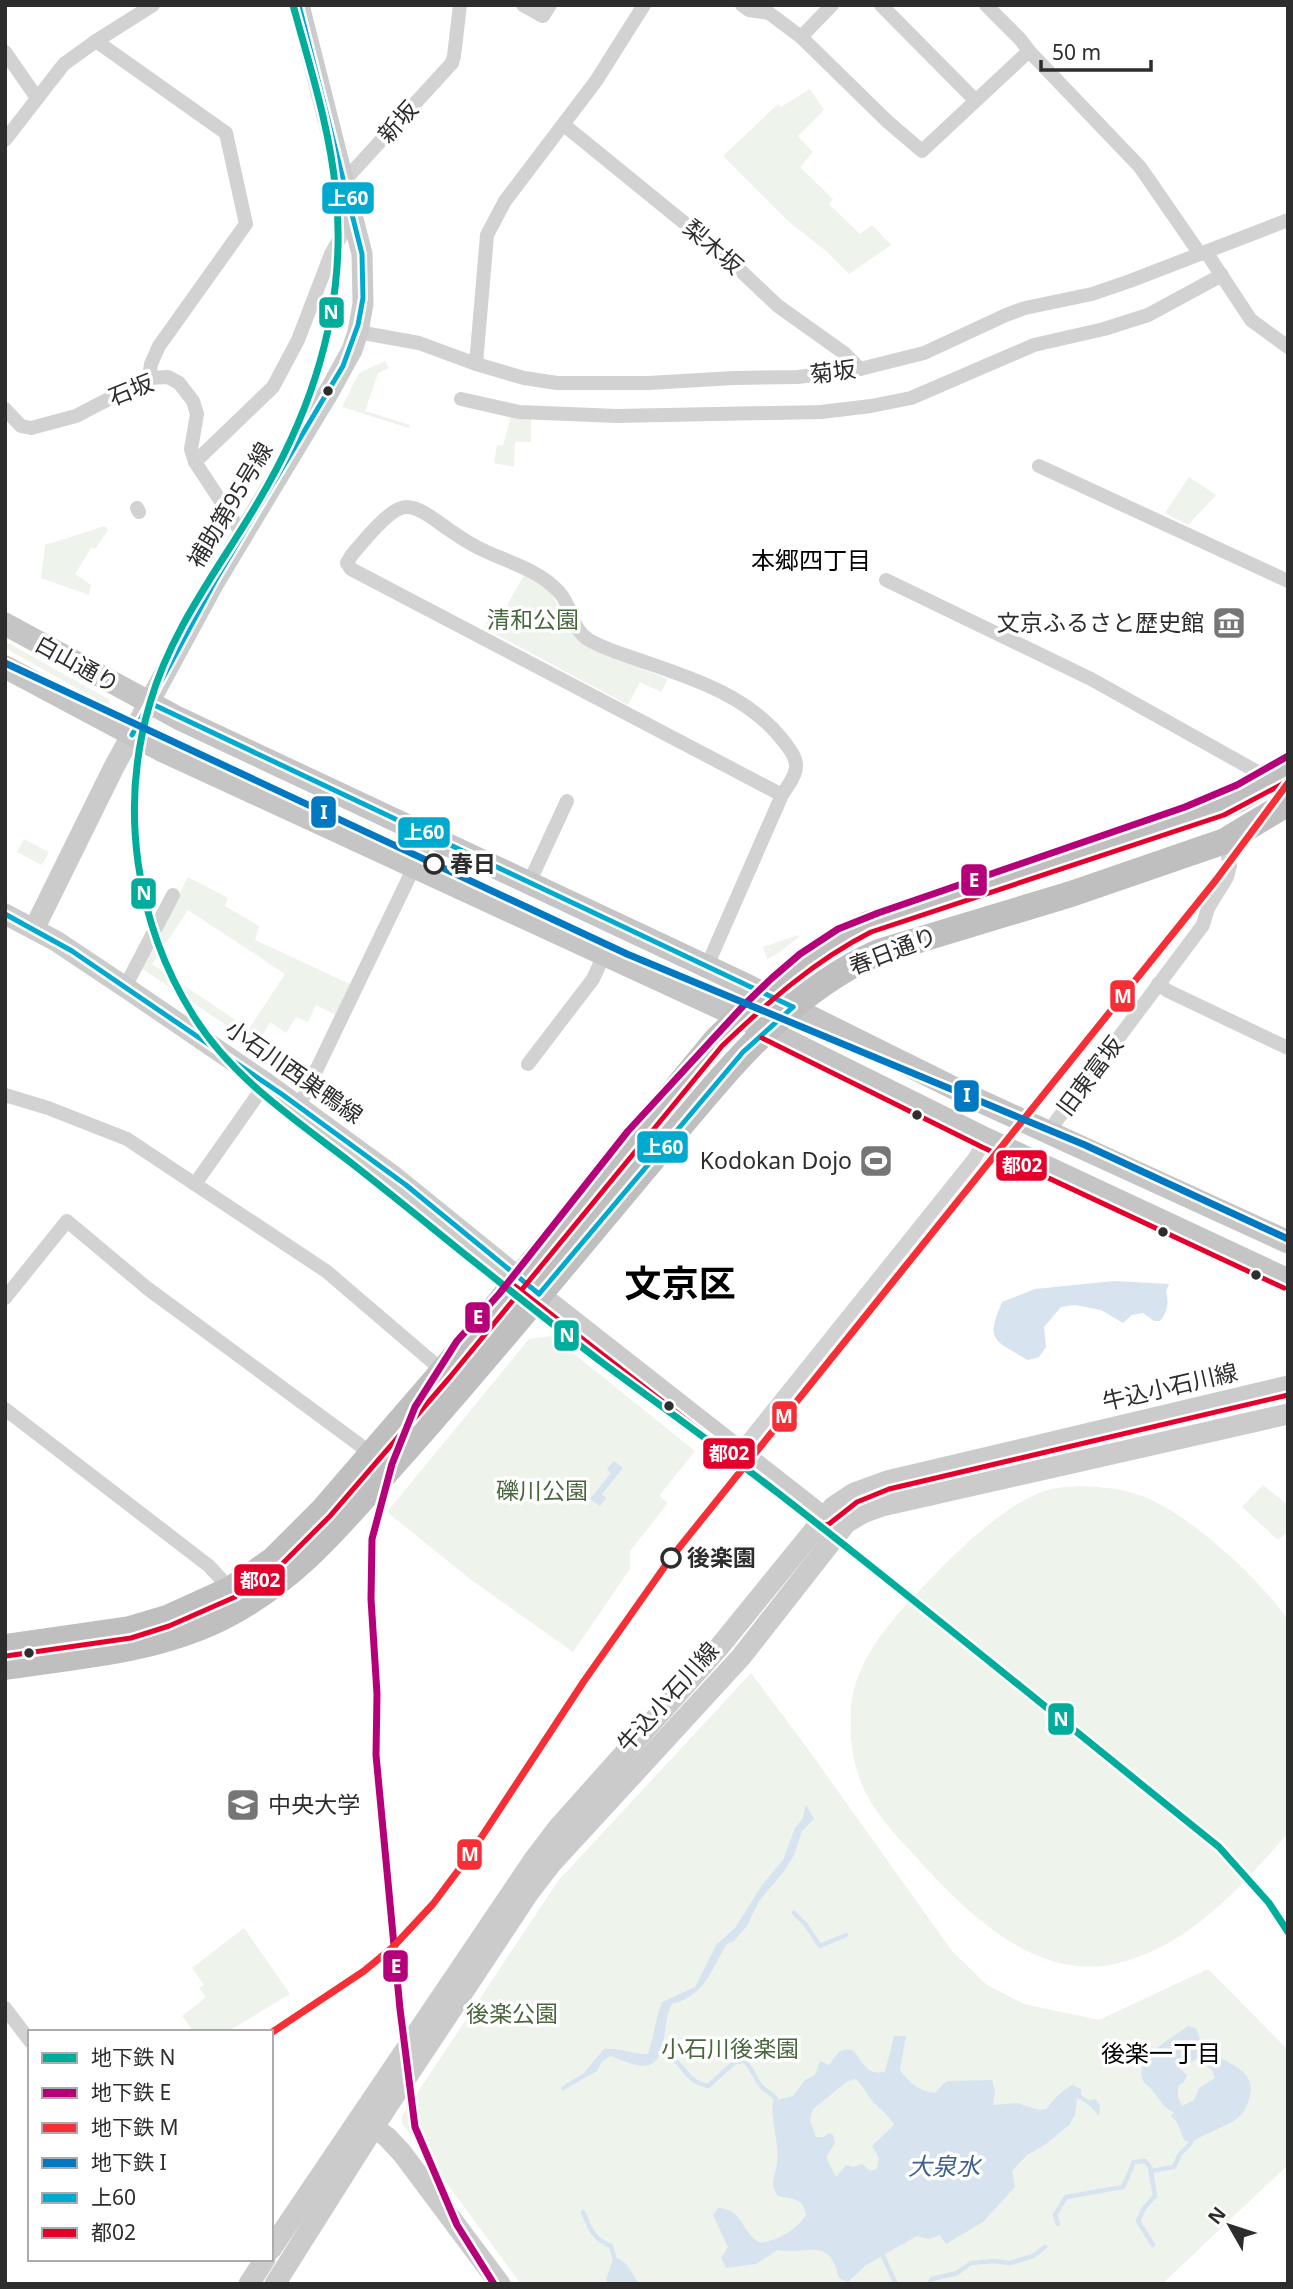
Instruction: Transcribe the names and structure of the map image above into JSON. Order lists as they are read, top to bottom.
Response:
{
  "streets": {
    "highway": ["春日通り"],
    "main road": [
      "補助第95号線",
      "白山通り",
      "小石川西巣鴨線",
      "牛込小石川線"
    ],
    "street": [
      "新坂",
      "梨木坂",
      "菊坂",
      "石坂",
      "旧東富坂"
    ]
  },
  "crossings": [
    ["新坂", "補助第95号線"],
    ["梨木坂", "菊坂"],
    ["菊坂", "補助第95号線"],
    ["補助第95号線", "白山通り"],
    ["補助第95号線", "小石川西巣鴨線"],
    ["白山通り", "春日通り"],
    ["白山通り", "旧東富坂"],
    ["春日通り", "小石川西巣鴨線"],
    ["春日通り", "旧東富坂"],
    ["小石川西巣鴨線", "牛込小石川線"]
  ],
  "districts": ["本郷四丁目", "文京区", "後楽一丁目"],
  "water": ["大泉水"],
  "parks": [
    "清和公園",
    "礫川公園",
    "後楽公園",
    "小石川後楽園"
  ],
  "places": {
    "museum": ["文京ふるさと歴史館"],
    "other": ["春日", "後楽園"],
    "sports": ["Kodokan Dojo"],
    "school or university": ["中央大学"]
  },
  "lines": [
    "metro line N",
    "transit line 上60",
    "metro line I",
    "metro line E",
    "transit line 都02",
    "metro line M"
  ],
  "legend": [
    "地下鉄 N",
    "地下鉄 E",
    "地下鉄 M",
    "地下鉄 I",
    "上60",
    "都02"
  ],
  "scale_bar": "50 m",
  "north": "top left"
}
